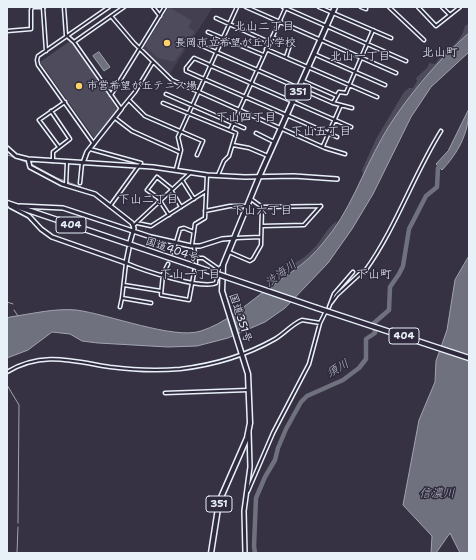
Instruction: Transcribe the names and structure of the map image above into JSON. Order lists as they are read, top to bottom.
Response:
{
  "streets": {
    "highway": [
      "351",
      "404",
      "国道404号",
      "国道351号"
    ]
  },
  "districts": [
    "北山二丁目",
    "北山町",
    "北山一丁目",
    "下山四丁目",
    "下山五丁目",
    "下山二丁目",
    "下山六丁目",
    "下山一丁目",
    "下山町"
  ],
  "water": ["渋海川", "須川", "信濃川"],
  "places": ["長岡市立希望が丘小学校", "市営希望が丘テニス場"]
}
